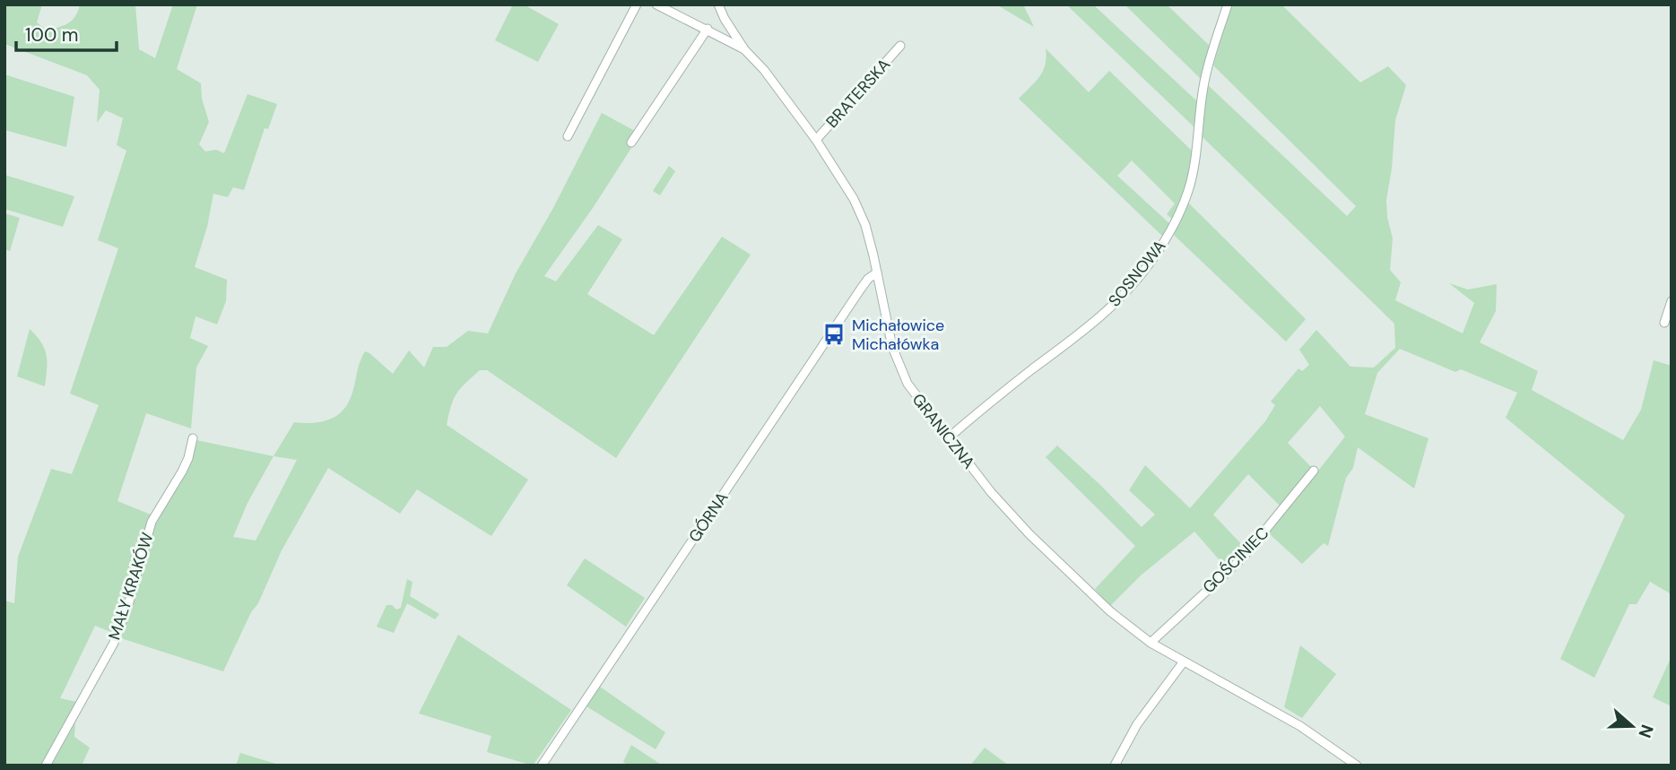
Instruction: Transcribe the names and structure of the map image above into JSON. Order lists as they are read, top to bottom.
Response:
{
  "streets": {
    "street": [
      "BRATERSKA",
      "SOSNOWA",
      "GRANICZNA",
      "GÓRNA",
      "GOŚCINIEC",
      "MAŁY KRAKÓW"
    ]
  },
  "crossings": [
    ["BRATERSKA", "GRANICZNA"],
    ["SOSNOWA", "GRANICZNA"],
    ["GRANICZNA", "GÓRNA"],
    ["GRANICZNA", "GOŚCINIEC"]
  ],
  "places": {
    "bus stop": ["Michałowice Michałówka"]
  },
  "scale_bar": "100 m",
  "north": "right"
}
